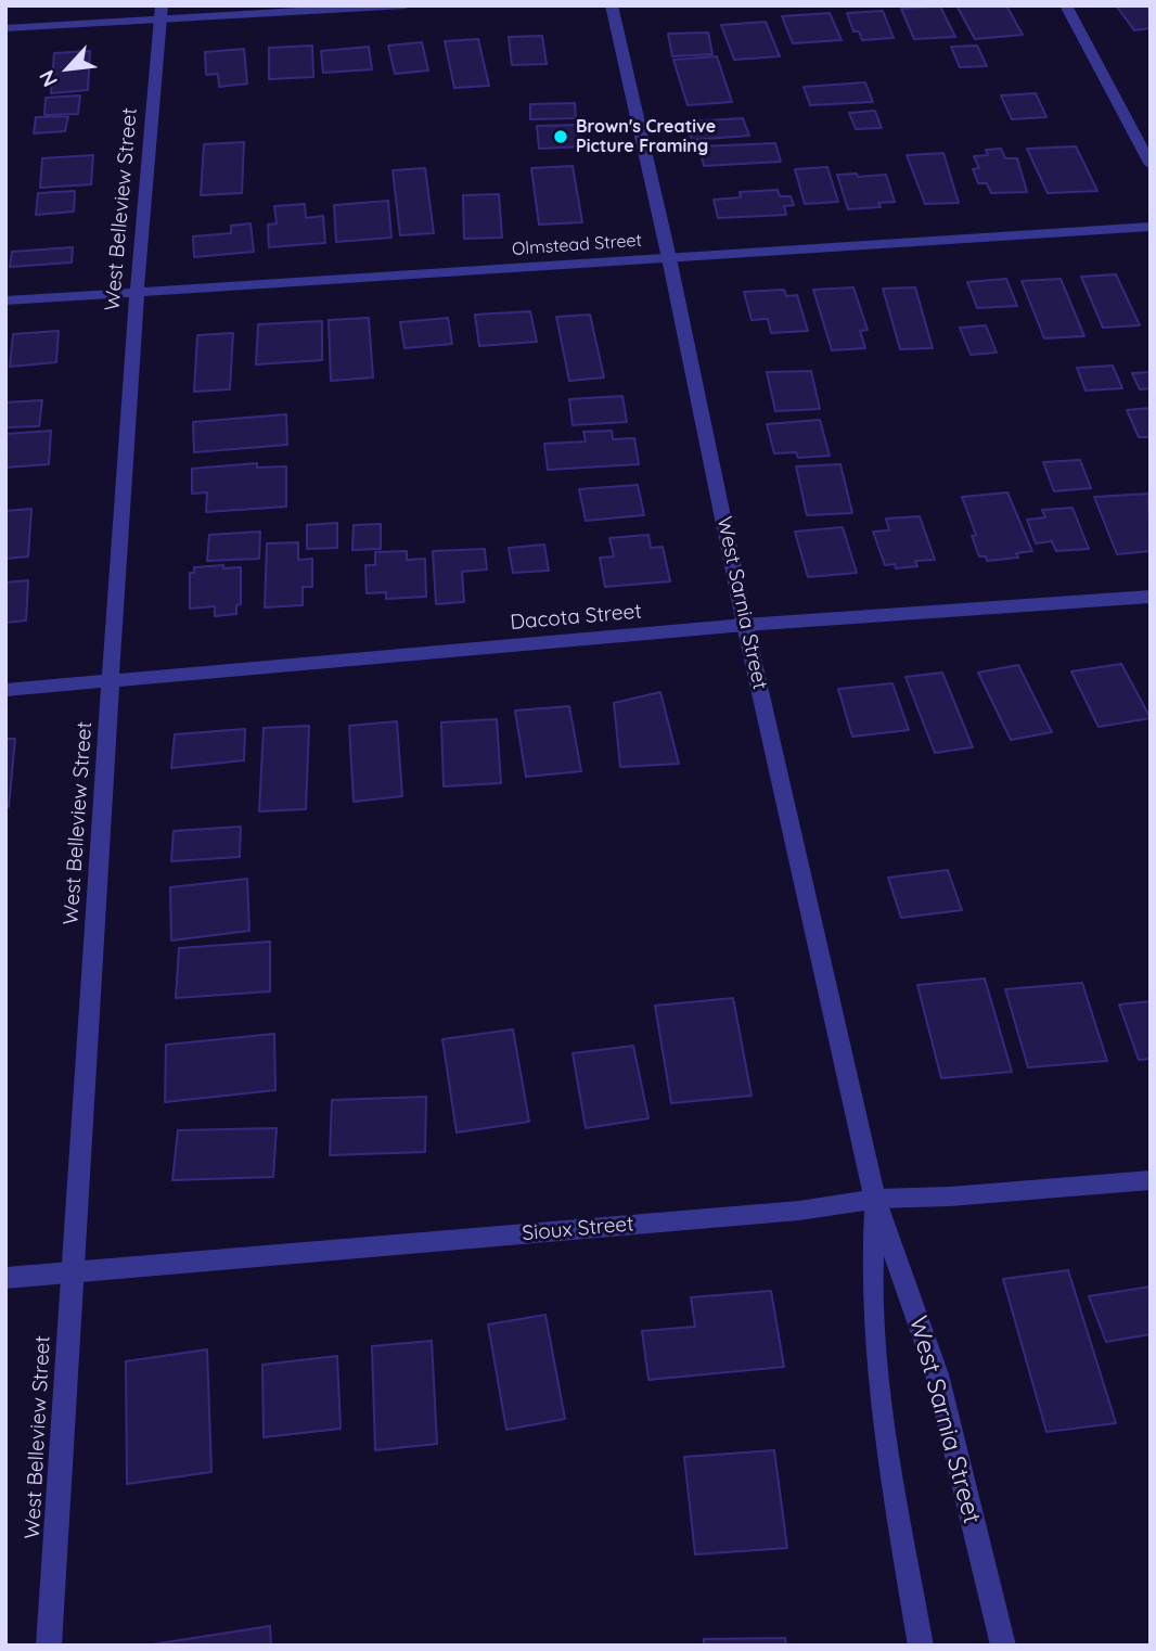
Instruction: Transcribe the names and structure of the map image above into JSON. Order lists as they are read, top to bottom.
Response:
{
  "streets": {
    "street": [
      "West Belleview Street",
      "Olmstead Street",
      "West Sarnia Street",
      "Dacota Street",
      "Sioux Street"
    ]
  },
  "crossings": [
    ["West Belleview Street", "Olmstead Street"],
    ["West Belleview Street", "Dacota Street"],
    ["West Belleview Street", "Sioux Street"],
    ["Olmstead Street", "West Sarnia Street"],
    ["West Sarnia Street", "Dacota Street"],
    ["West Sarnia Street", "Sioux Street"]
  ],
  "places": ["Brown's Creative Picture Framing"],
  "north": "bottom left"
}
